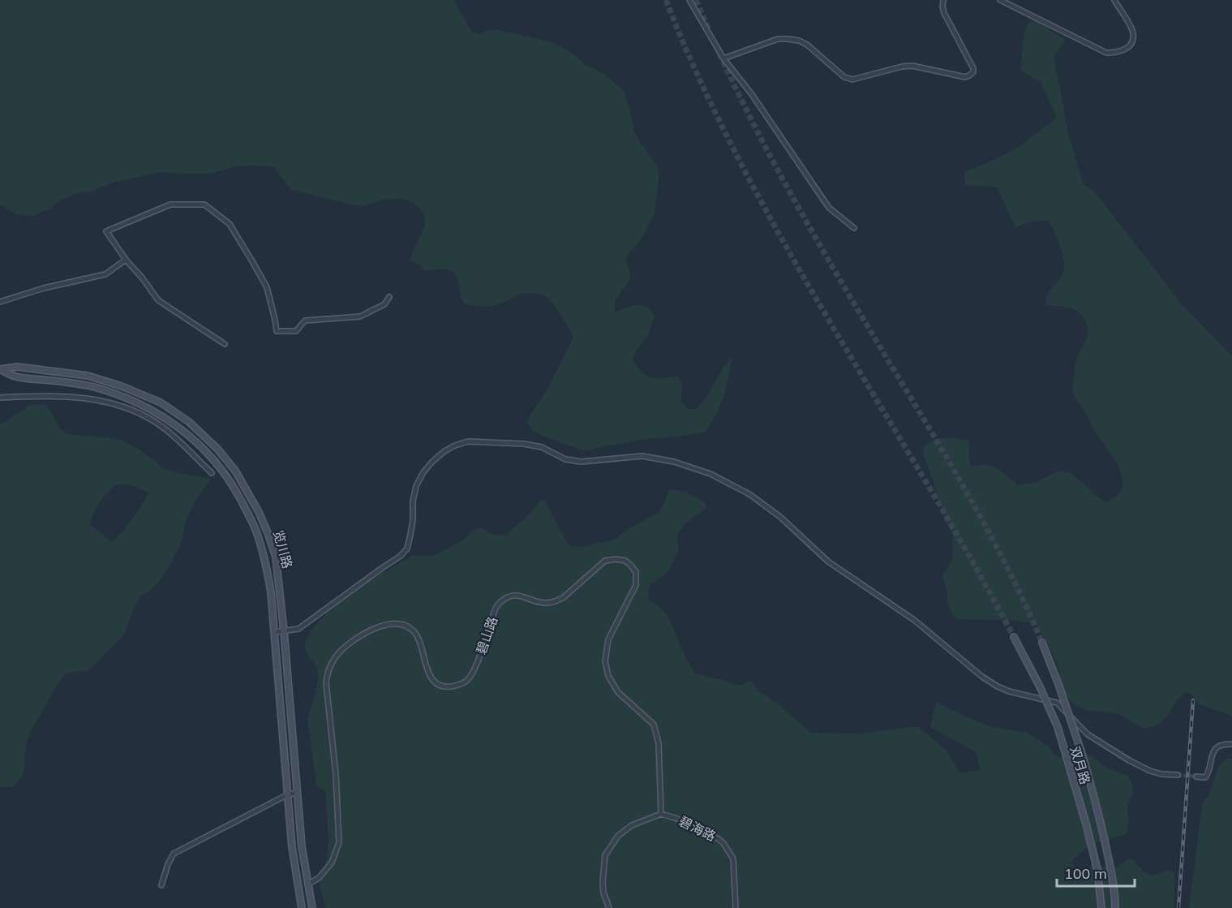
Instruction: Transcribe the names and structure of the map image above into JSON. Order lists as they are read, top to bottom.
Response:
{
  "streets": {
    "street": [
      "览川路",
      "碧山路",
      "双月路",
      "碧海路"
    ]
  },
  "crossings": [
    ["览川路", "碧山路"],
    ["碧山路", "碧海路"]
  ],
  "scale_bar": "100 m"
}
